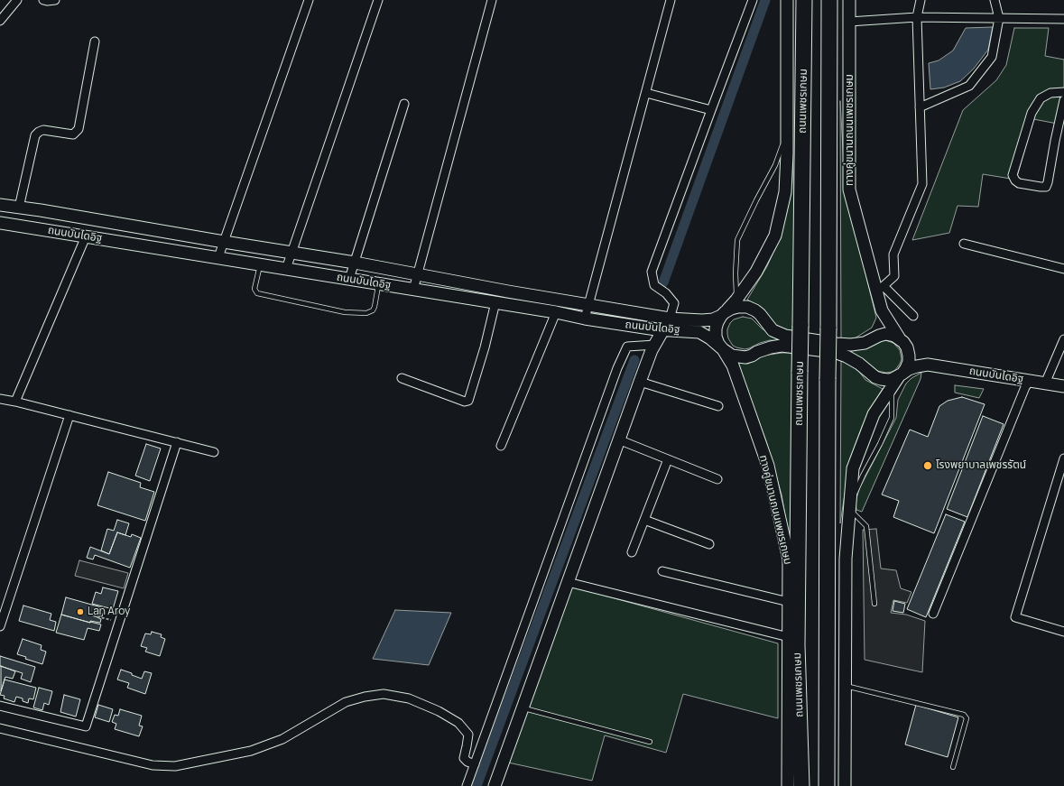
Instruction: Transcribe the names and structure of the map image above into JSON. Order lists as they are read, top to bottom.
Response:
{
  "streets": {
    "highway": ["ถนนเพชรเกษม"],
    "main road": ["ทางคู่ขนานถนนเพชรเกษม", "ถนนบันไดอิฐ"]
  },
  "crossings": [
    ["ทางคู่ขนานถนนเพชรเกษม", "ถนนบันไดอิฐ"]
  ],
  "places": ["โรงพยาบาลเพชรรัตน์", "Lan Aroy"]
}
